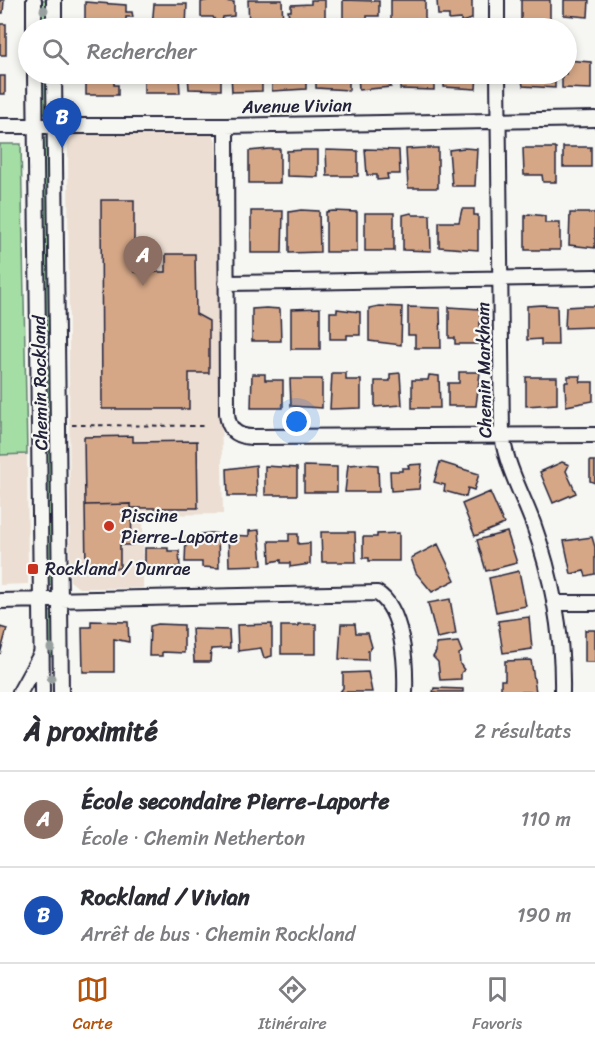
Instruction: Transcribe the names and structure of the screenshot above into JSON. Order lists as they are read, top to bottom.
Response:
{
  "streets": {
    "street": ["Avenue Vivian", "Chemin Markham", "Chemin Rockland"]
  },
  "crossings": [
    ["Avenue Vivian", "Chemin Markham"],
    ["Avenue Vivian", "Chemin Rockland"]
  ],
  "places": {
    "other": ["Piscine Pierre-Laporte"],
    "transit": ["Rockland / Dunrae"]
  },
  "page": {
    "search": "Rechercher",
    "pins": ["B", "A"],
    "heading": ["À proximité", "2 résultats"],
    "list": [
      {
        "mark": "A",
        "name": "École secondaire Pierre-Laporte",
        "note": "École · Chemin Netherton",
        "value": "110 m"
      },
      {
        "mark": "B",
        "name": "Rockland / Vivian",
        "note": "Arrêt de bus · Chemin Rockland",
        "value": "190 m"
      }
    ],
    "nav": ["Carte", "Itinéraire", "Favoris"]
  }
}
